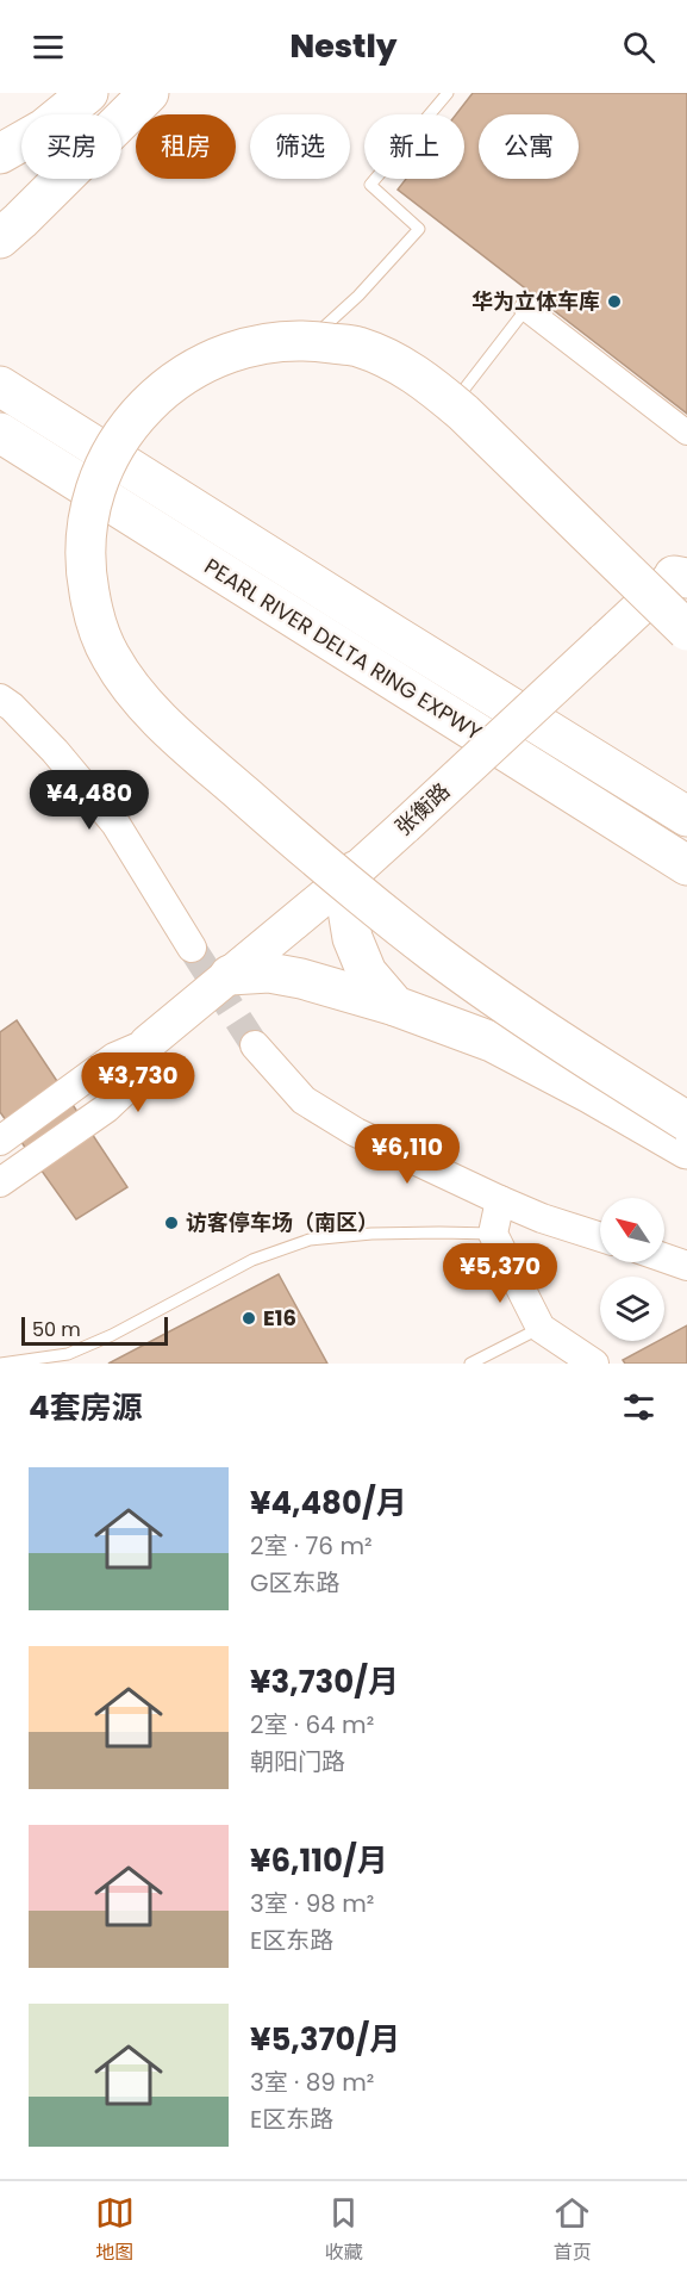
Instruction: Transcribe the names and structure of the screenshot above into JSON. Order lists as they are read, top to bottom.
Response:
{
  "streets": {
    "highway": ["PEARL RIVER DELTA RING EXPWY"],
    "main road": ["张衡路"]
  },
  "places": ["华为立体车库", "访客停车场（南区）", "E16"],
  "scale_bar": "50 m",
  "north": "top left",
  "page": {
    "header": "Nestly",
    "chip": [
      "买房",
      "租房",
      "筛选",
      "新上",
      "公寓"
    ],
    "price": [
      "¥4,480",
      "¥3,730",
      "¥6,110",
      "¥5,370"
    ],
    "scale": "50 m",
    "heading": "4套房源",
    "list": [
      {
        "name": "¥4,480/月",
        "note": "2室 · 76 m² · G区东路"
      },
      {
        "name": "¥3,730/月",
        "note": "2室 · 64 m² · 朝阳门路"
      },
      {
        "name": "¥6,110/月",
        "note": "3室 · 98 m² · E区东路"
      },
      {
        "name": "¥5,370/月",
        "note": "3室 · 89 m² · E区东路"
      }
    ],
    "tabs": ["地图", "收藏", "首页"]
  }
}
